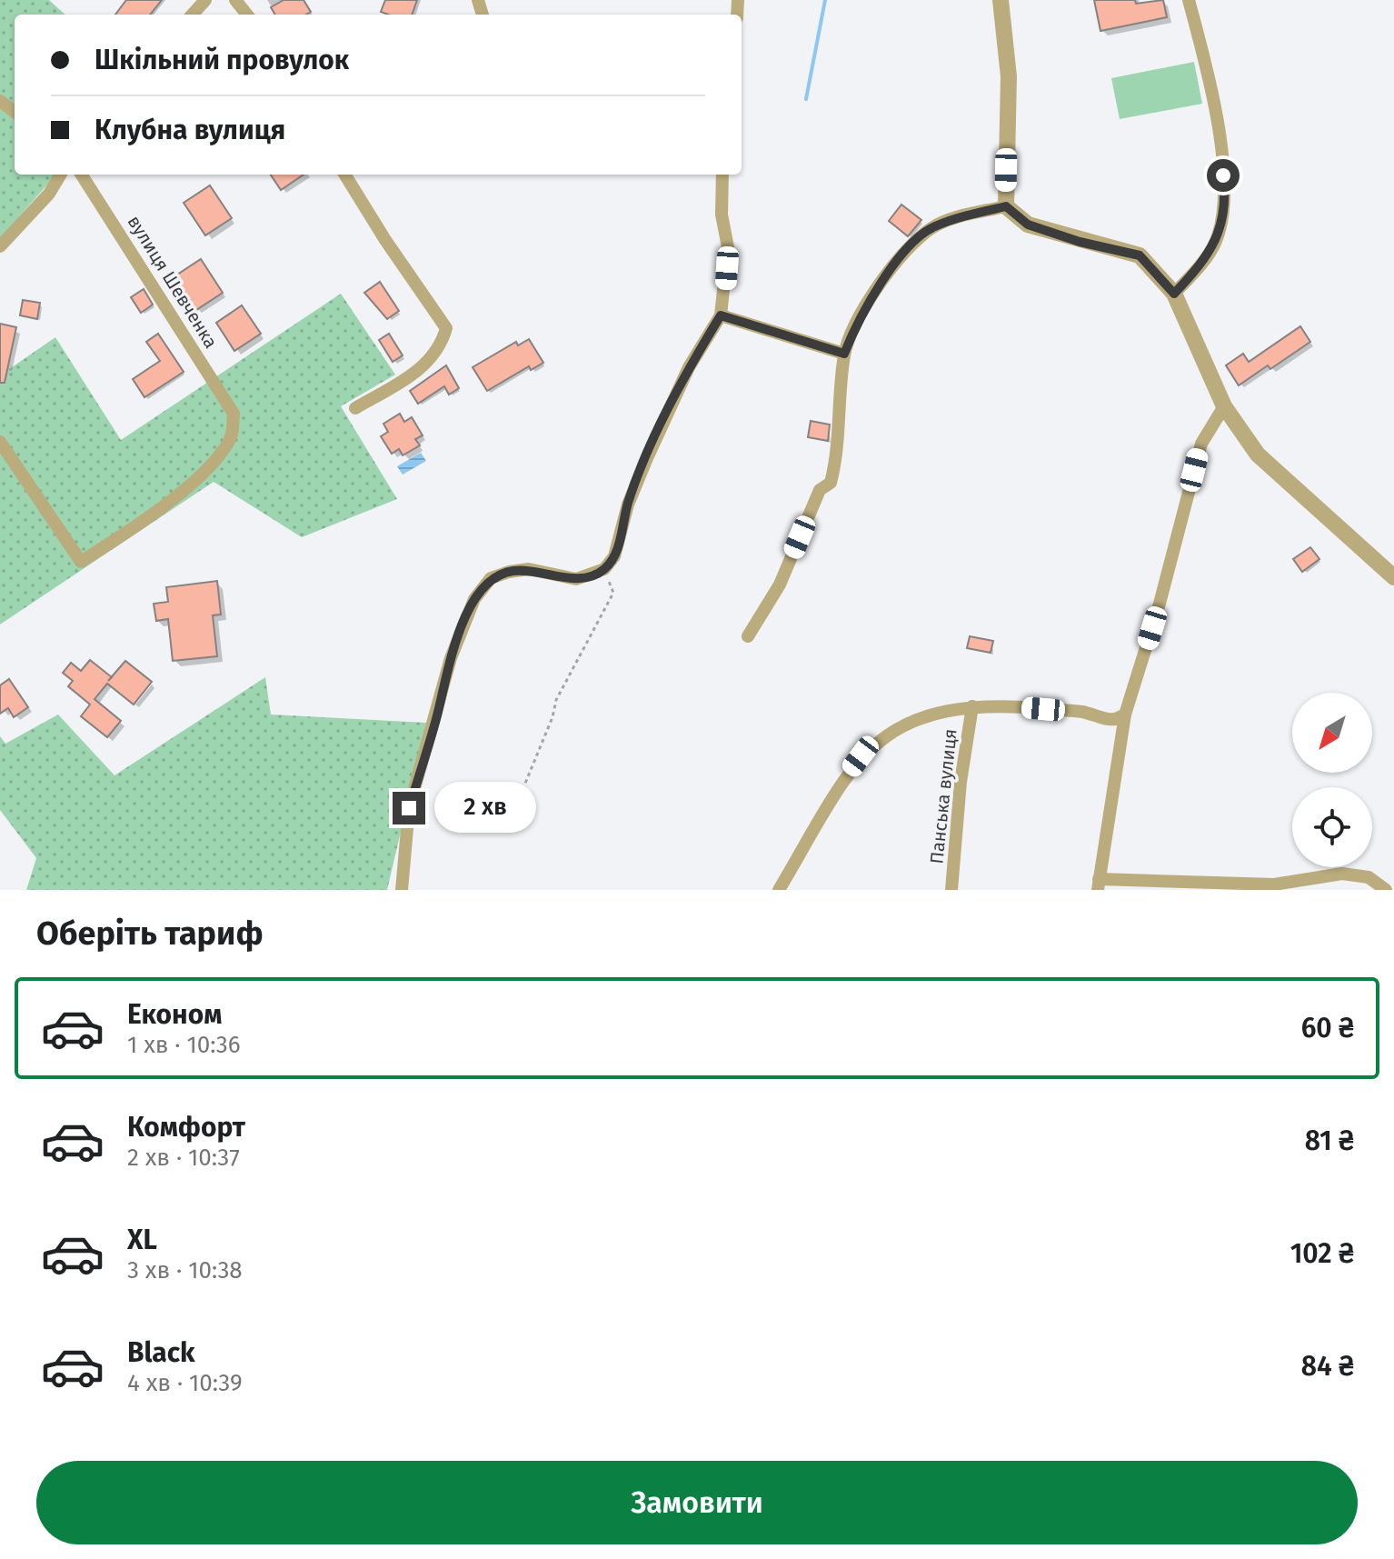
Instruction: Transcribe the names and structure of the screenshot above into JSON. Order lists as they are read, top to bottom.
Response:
{
  "streets": {
    "street": ["вулиця Шевченка", "Панська вулиця"]
  },
  "north": "bottom left",
  "page": {
    "banner": ["Шкільний провулок", "Клубна вулиця"],
    "bubble": "2 хв",
    "heading": "Оберіть тариф",
    "list": [
      {
        "name": "Економ",
        "note": "1 хв · 10:36",
        "value": "60 ₴"
      },
      {
        "name": "Комфорт",
        "note": "2 хв · 10:37",
        "value": "81 ₴"
      },
      {
        "name": "XL",
        "note": "3 хв · 10:38",
        "value": "102 ₴"
      },
      {
        "name": "Black",
        "note": "4 хв · 10:39",
        "value": "84 ₴"
      }
    ],
    "buttons": "Замовити"
  }
}
